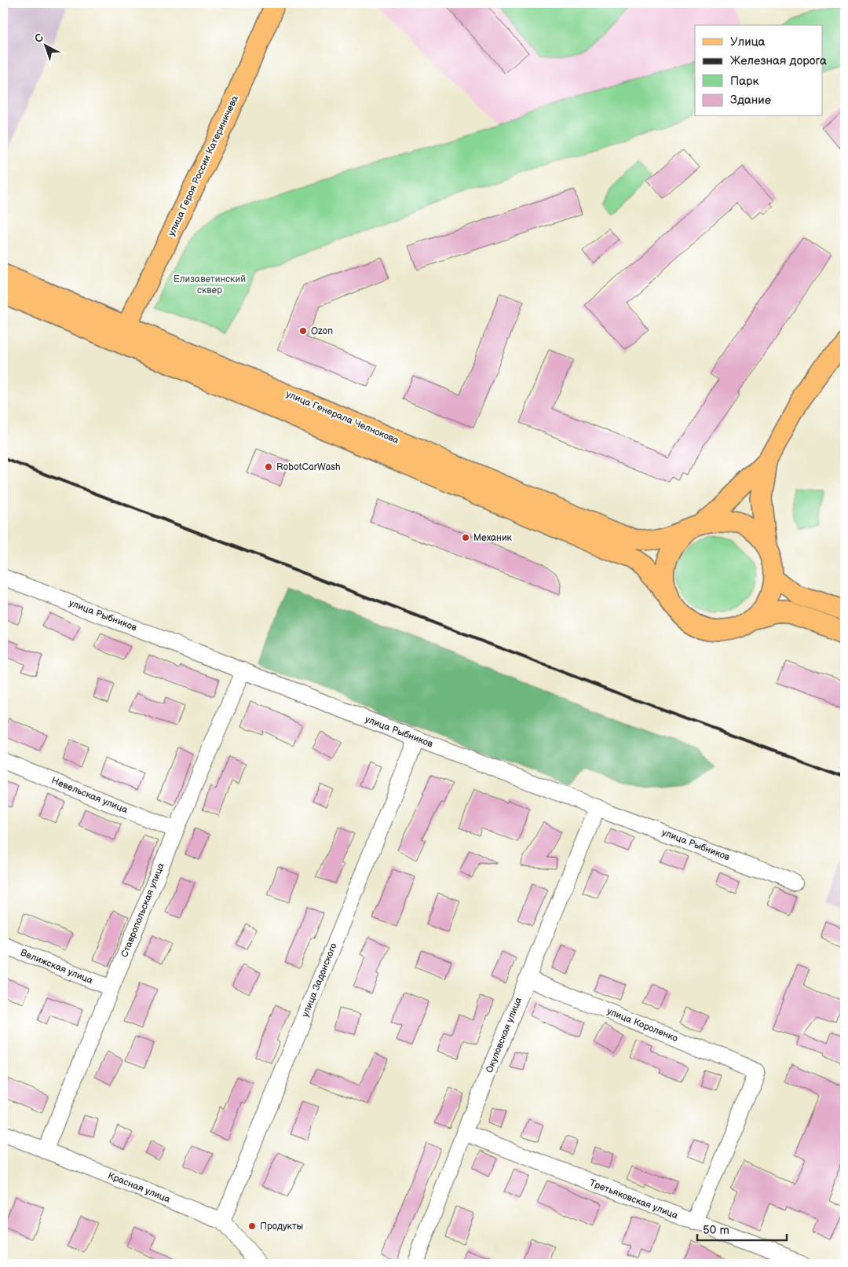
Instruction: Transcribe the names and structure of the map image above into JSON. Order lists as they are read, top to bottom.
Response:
{
  "streets": {
    "main road": ["улица Героя России Катериничева", "улица Генерала Челнокова"],
    "street": [
      "улица Рыбников",
      "Невельская улица",
      "Ставропольская улица",
      "Велижская улица",
      "улица Задонского",
      "улица Короленко",
      "Окуловская улица",
      "Красная улица",
      "Третьяковская улица"
    ]
  },
  "crossings": [
    ["улица Героя России Катериничева", "улица Генерала Челнокова"],
    ["улица Рыбников", "Ставропольская улица"],
    ["улица Рыбников", "улица Задонского"],
    ["улица Рыбников", "Окуловская улица"],
    ["Невельская улица", "Ставропольская улица"],
    ["Ставропольская улица", "Велижская улица"],
    ["Ставропольская улица", "Красная улица"],
    ["улица Задонского", "Красная улица"],
    ["улица Короленко", "Окуловская улица"],
    ["улица Короленко", "Третьяковская улица"],
    ["Окуловская улица", "Третьяковская улица"]
  ],
  "parks": ["Елизаветинский сквер"],
  "places": [
    "Ozon",
    "RobotCarWash",
    "Механик",
    "Продукты"
  ],
  "legend": [
    "Улица",
    "Железная дорога",
    "Парк",
    "Здание"
  ],
  "scale_bar": "50 m",
  "north": "top left"
}
